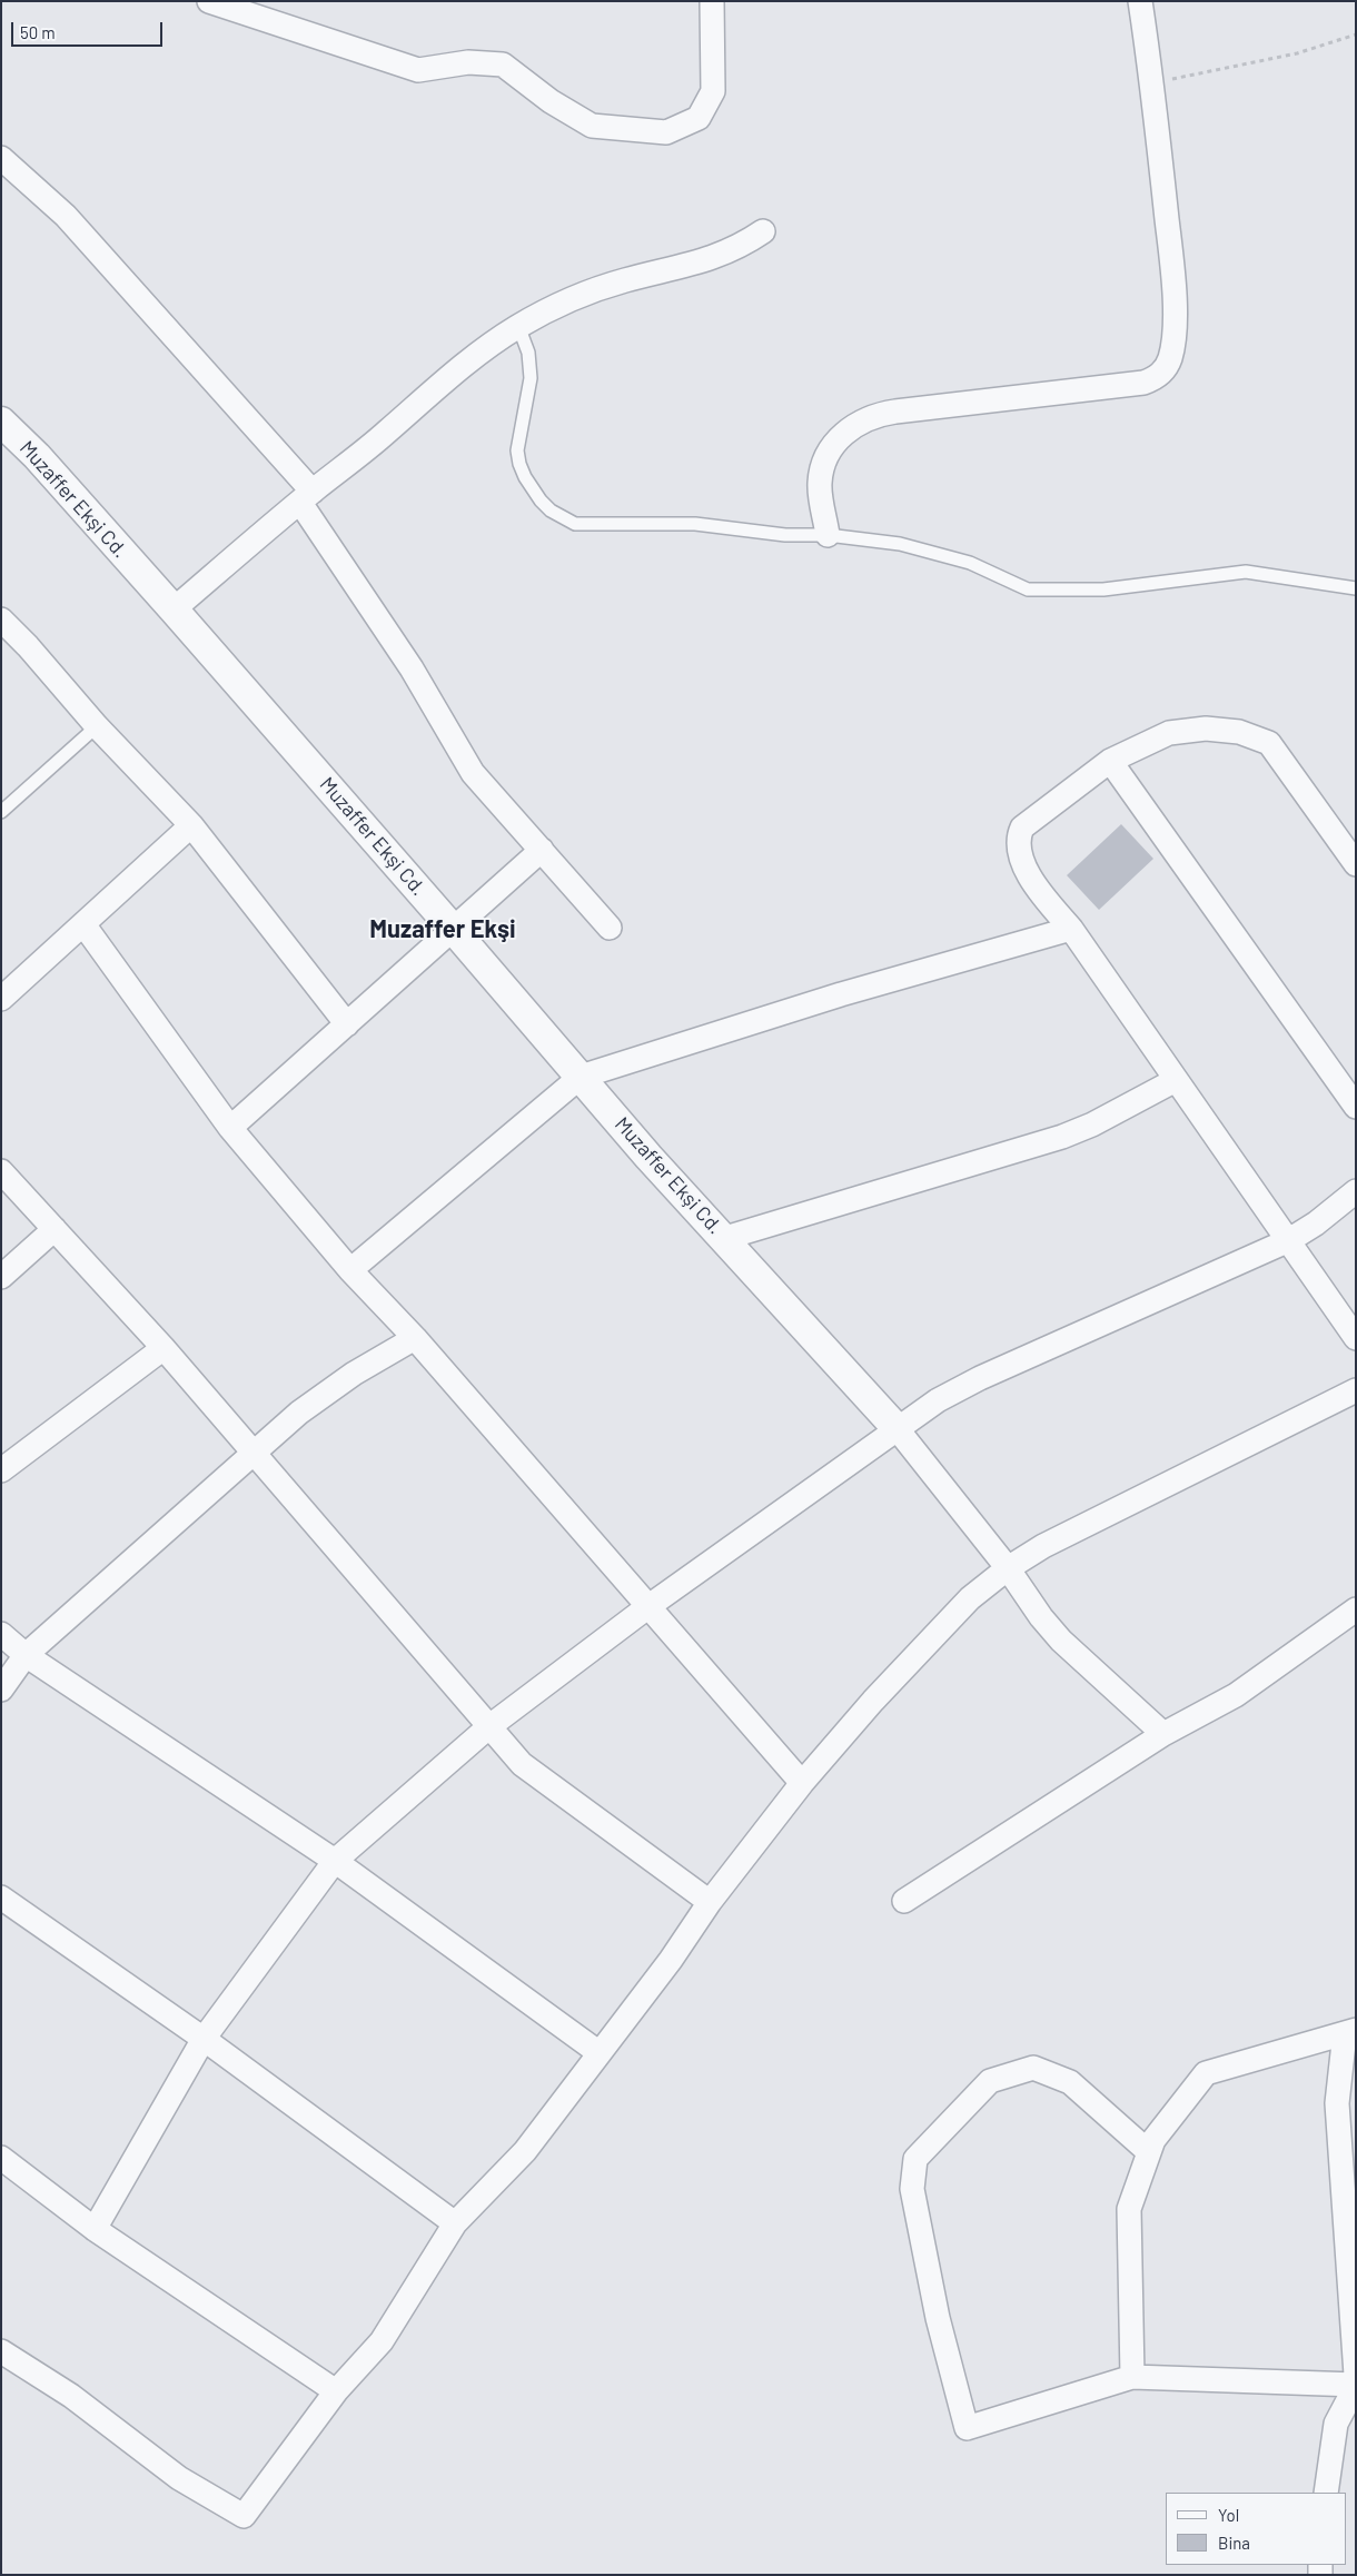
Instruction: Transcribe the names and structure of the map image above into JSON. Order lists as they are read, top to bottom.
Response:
{
  "streets": {
    "street": ["Muzaffer Ekşi Cd."]
  },
  "districts": ["Muzaffer Ekşi"],
  "legend": ["Yol", "Bina"],
  "scale_bar": "50 m"
}
